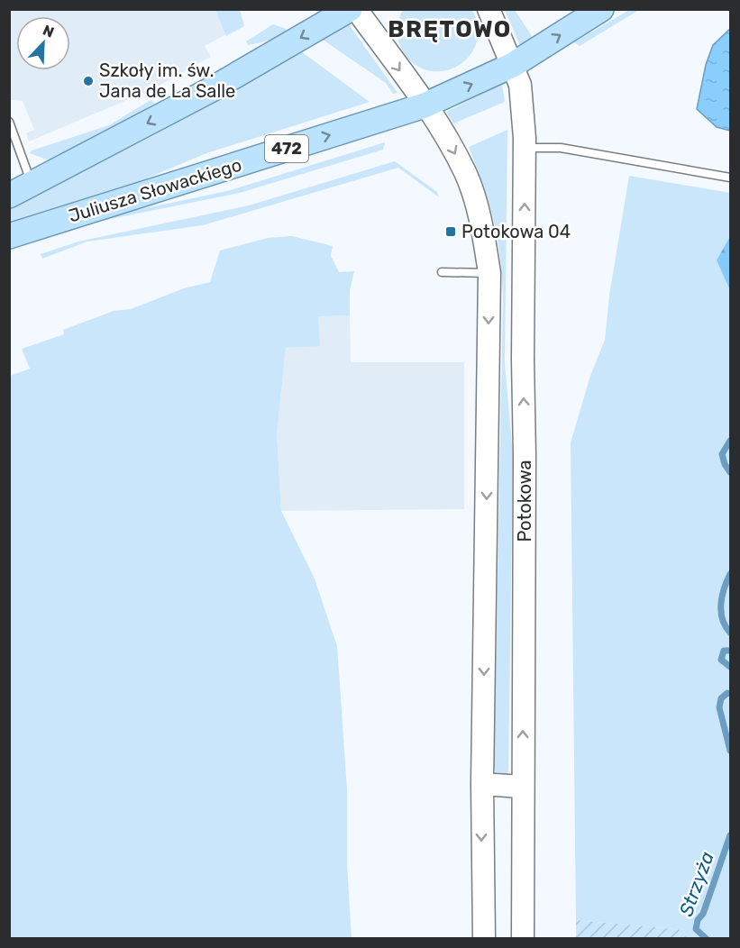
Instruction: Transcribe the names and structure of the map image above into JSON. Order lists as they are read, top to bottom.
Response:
{
  "streets": {
    "main road": ["472", "Juliusza Słowackiego", "Potokowa"]
  },
  "crossings": [
    ["472", "Juliusza Słowackiego"],
    ["472", "Potokowa"],
    ["Juliusza Słowackiego", "Potokowa"]
  ],
  "districts": ["BRĘTOWO"],
  "water": ["Strzyża"],
  "places": {
    "other": ["Szkoły im. św. Jana de La Salle"],
    "transit": ["Potokowa 04"]
  },
  "north": "top right"
}
